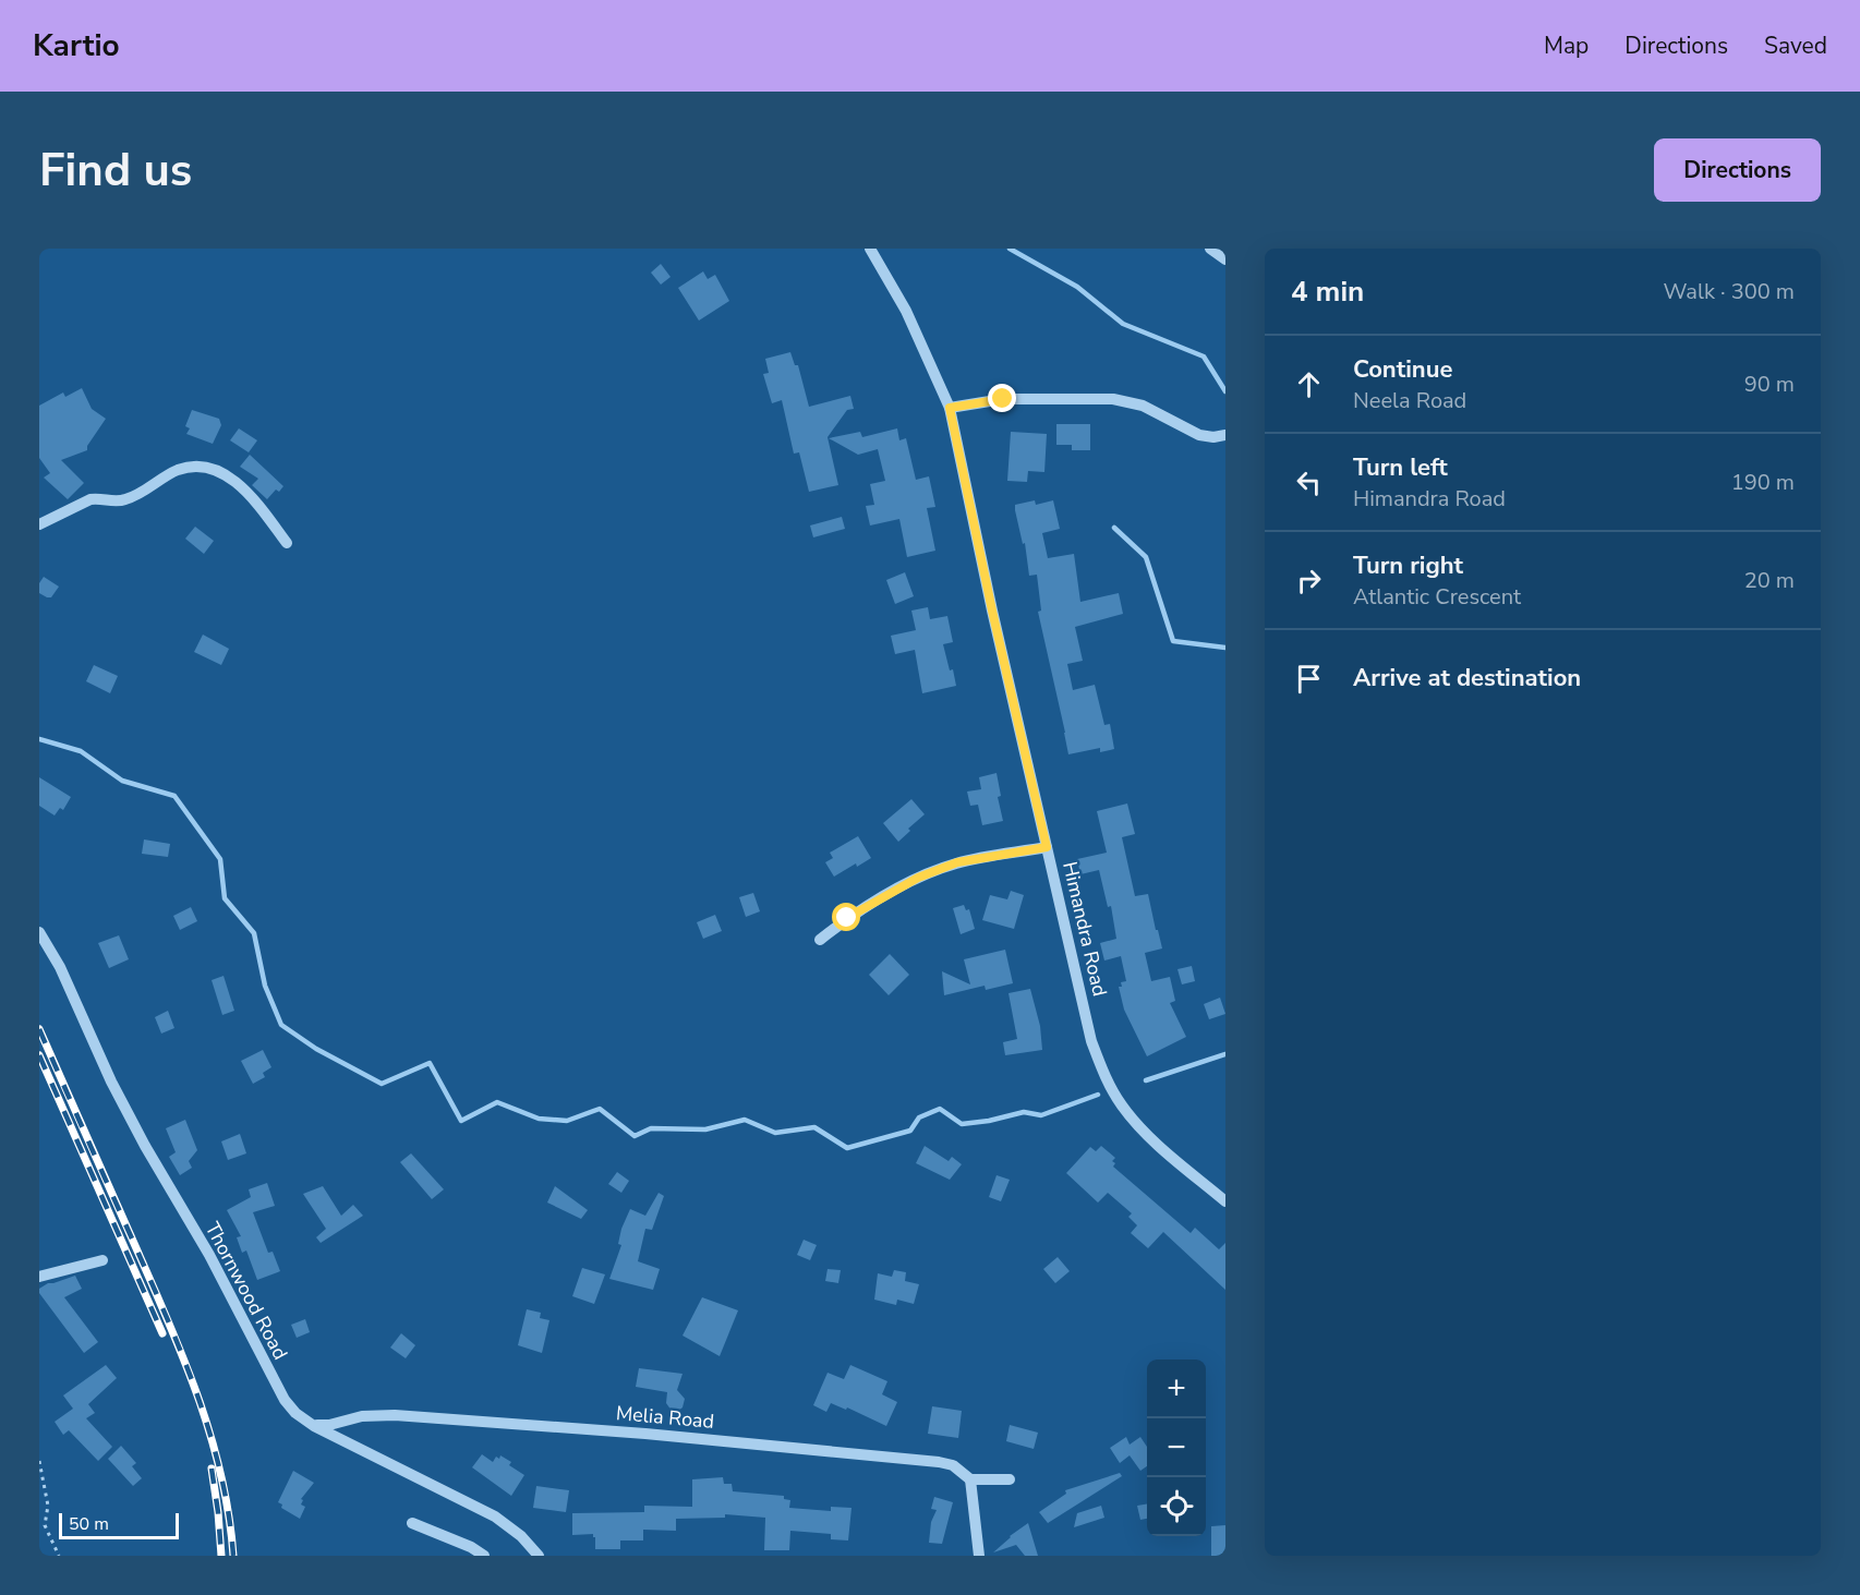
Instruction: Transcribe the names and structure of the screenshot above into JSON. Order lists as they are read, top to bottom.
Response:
{
  "streets": {
    "street": ["Himandra Road", "Thornwood Road", "Melia Road"]
  },
  "crossings": [
    ["Thornwood Road", "Melia Road"]
  ],
  "scale_bar": "50 m",
  "page": {
    "header": "Kartio",
    "nav": ["Map", "Directions", "Saved"],
    "buttons": "Directions",
    "title": "Find us",
    "heading": ["4 min", "Walk · 300 m"],
    "list": [
      ["Continue", "Neela Road", "90 m"],
      ["Turn left", "Himandra Road", "190 m"],
      ["Turn right", "Atlantic Crescent", "20 m"],
      "Arrive at destination"
    ],
    "map_buttons": ["+", "−"],
    "scale": "50 m"
  }
}
